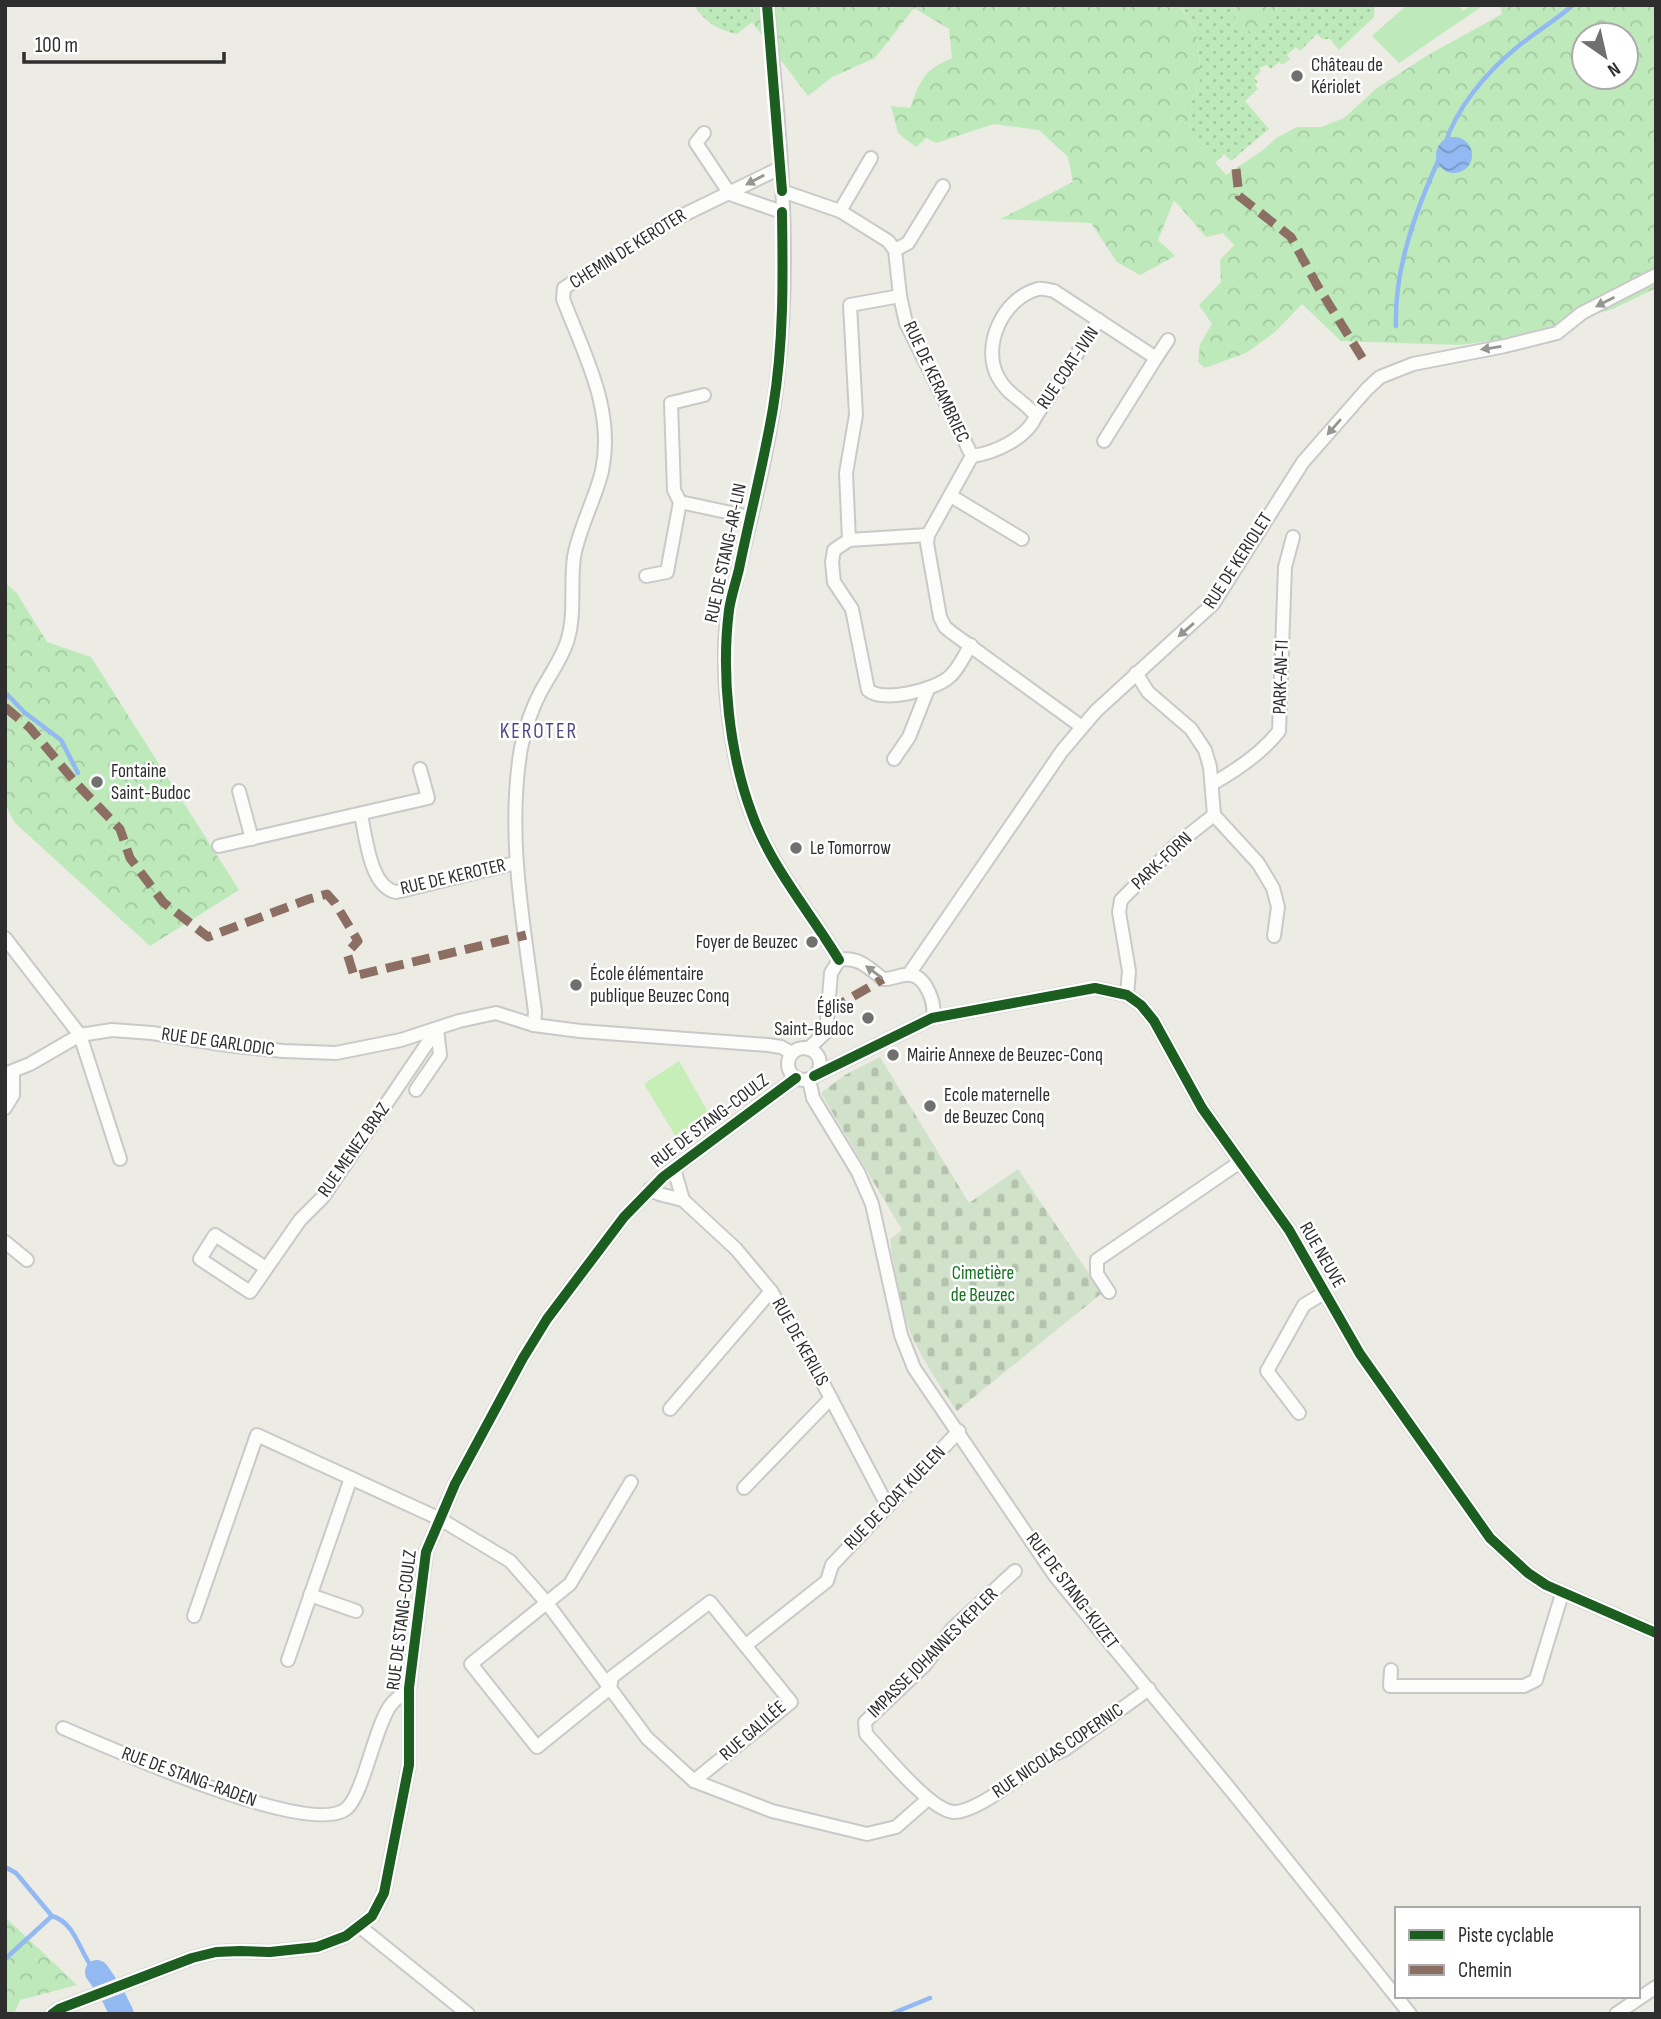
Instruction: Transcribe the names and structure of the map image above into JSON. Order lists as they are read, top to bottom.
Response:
{
  "streets": {
    "street": [
      "CHEMIN DE KEROTER",
      "RUE COAT-IVIN",
      "RUE DE KERAMBRIEC",
      "RUE DE STANG-AR-LIN",
      "RUE DE KERIOLET",
      "PARK-AN-TI",
      "PARK-FORN",
      "RUE DE KEROTER",
      "RUE DE GARLODIC",
      "RUE DE STANG-COULZ",
      "RUE MENEZ BRAZ",
      "RUE NEUVE",
      "RUE DE KERILIS",
      "RUE DE COAT KUELEN",
      "RUE DE STANG-KUZET",
      "IMPASSE JOHANNES KEPLER",
      "RUE GALILÉE",
      "RUE NICOLAS COPERNIC",
      "RUE DE STANG-RADEN"
    ]
  },
  "crossings": [
    ["CHEMIN DE KEROTER", "RUE DE STANG-AR-LIN"],
    ["CHEMIN DE KEROTER", "RUE DE KEROTER"],
    ["RUE COAT-IVIN", "RUE DE KERAMBRIEC"],
    ["PARK-FORN", "RUE NEUVE"],
    ["RUE DE KEROTER", "RUE DE GARLODIC"],
    ["RUE DE GARLODIC", "RUE DE STANG-COULZ"],
    ["RUE DE GARLODIC", "RUE MENEZ BRAZ"],
    ["RUE DE GARLODIC", "RUE DE STANG-KUZET"],
    ["RUE DE STANG-COULZ", "RUE DE KERILIS"],
    ["RUE DE STANG-COULZ", "RUE DE STANG-KUZET"],
    ["RUE DE STANG-COULZ", "RUE DE STANG-RADEN"],
    ["RUE DE KERILIS", "RUE DE COAT KUELEN"],
    ["RUE DE COAT KUELEN", "RUE DE STANG-KUZET"],
    ["RUE DE COAT KUELEN", "RUE GALILÉE"],
    ["RUE DE STANG-KUZET", "RUE NICOLAS COPERNIC"],
    ["IMPASSE JOHANNES KEPLER", "RUE NICOLAS COPERNIC"]
  ],
  "one_way": ["RUE DE KERIOLET"],
  "districts": ["KEROTER"],
  "parks": ["Cimetière de Beuzec"],
  "places": [
    "Château de Kériolet",
    "Fontaine Saint-Budoc",
    "Le Tomorrow",
    "Foyer de Beuzec",
    "École élémentaire publique Beuzec Conq",
    "Église Saint-Budoc",
    "Mairie Annexe de Beuzec-Conq",
    "Ecole maternelle de Beuzec Conq"
  ],
  "legend": ["Piste cyclable", "Chemin"],
  "scale_bar": "100 m",
  "north": "bottom right"
}
